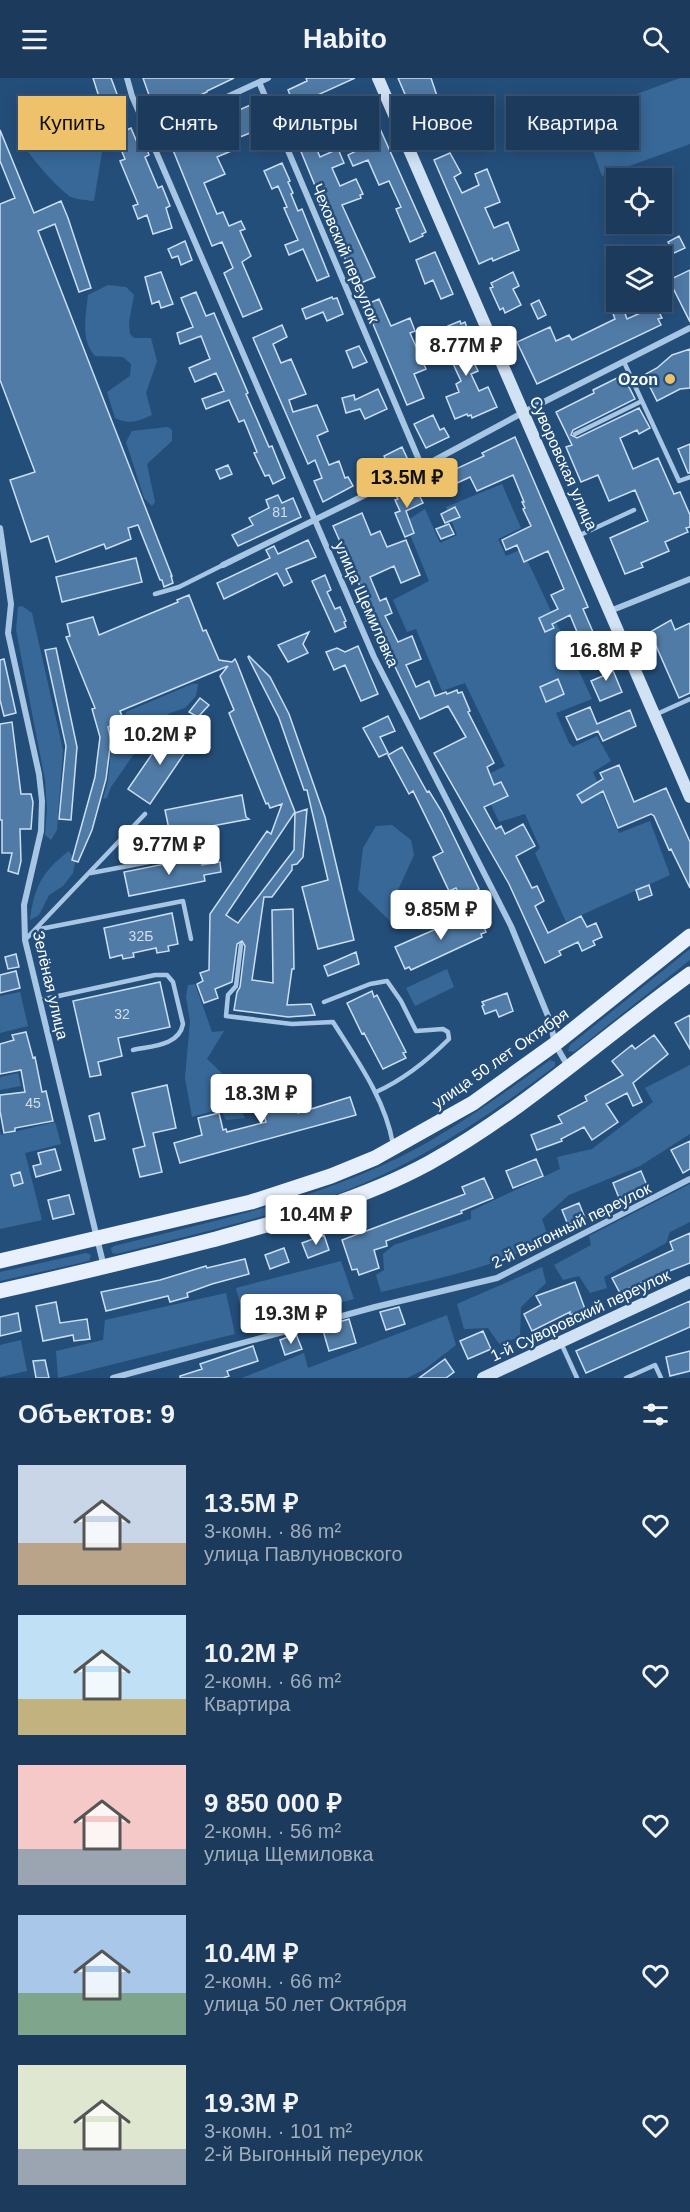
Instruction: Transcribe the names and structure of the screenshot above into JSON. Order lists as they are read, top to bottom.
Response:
{
  "streets": {
    "main road": ["улица 50 лет Октября"],
    "street": [
      "Чеховский переулок",
      "Суворовская улица",
      "улица Щемиловка",
      "Зелёная улица",
      "2-й Выгонный переулок",
      "1-й Суворовский переулок"
    ]
  },
  "crossings": [
    ["улица Щемиловка", "улица 50 лет Октября"],
    ["Зелёная улица", "улица 50 лет Октября"]
  ],
  "places": ["Ozon"],
  "house_numbers": [
    "81",
    "32Б",
    "32",
    "45"
  ],
  "page": {
    "header": "Habito",
    "chip": [
      "Купить",
      "Снять",
      "Фильтры",
      "Новое",
      "Квартира"
    ],
    "price": [
      "8.77M ₽",
      "13.5M ₽",
      "16.8M ₽",
      "10.2M ₽",
      "9.77M ₽",
      "9.85M ₽",
      "18.3M ₽",
      "10.4M ₽",
      "19.3M ₽"
    ],
    "heading": "Объектов: 9",
    "list": [
      {
        "name": "13.5M ₽",
        "note": "3-комн. · 86 m² · улица Павлуновского"
      },
      {
        "name": "10.2M ₽",
        "note": "2-комн. · 66 m² · Квартира"
      },
      {
        "name": "9 850 000 ₽",
        "note": "2-комн. · 56 m² · улица Щемиловка"
      },
      {
        "name": "10.4M ₽",
        "note": "2-комн. · 66 m² · улица 50 лет Октября"
      },
      {
        "name": "19.3M ₽",
        "note": "3-комн. · 101 m² · 2-й Выгонный переулок"
      }
    ]
  }
}
